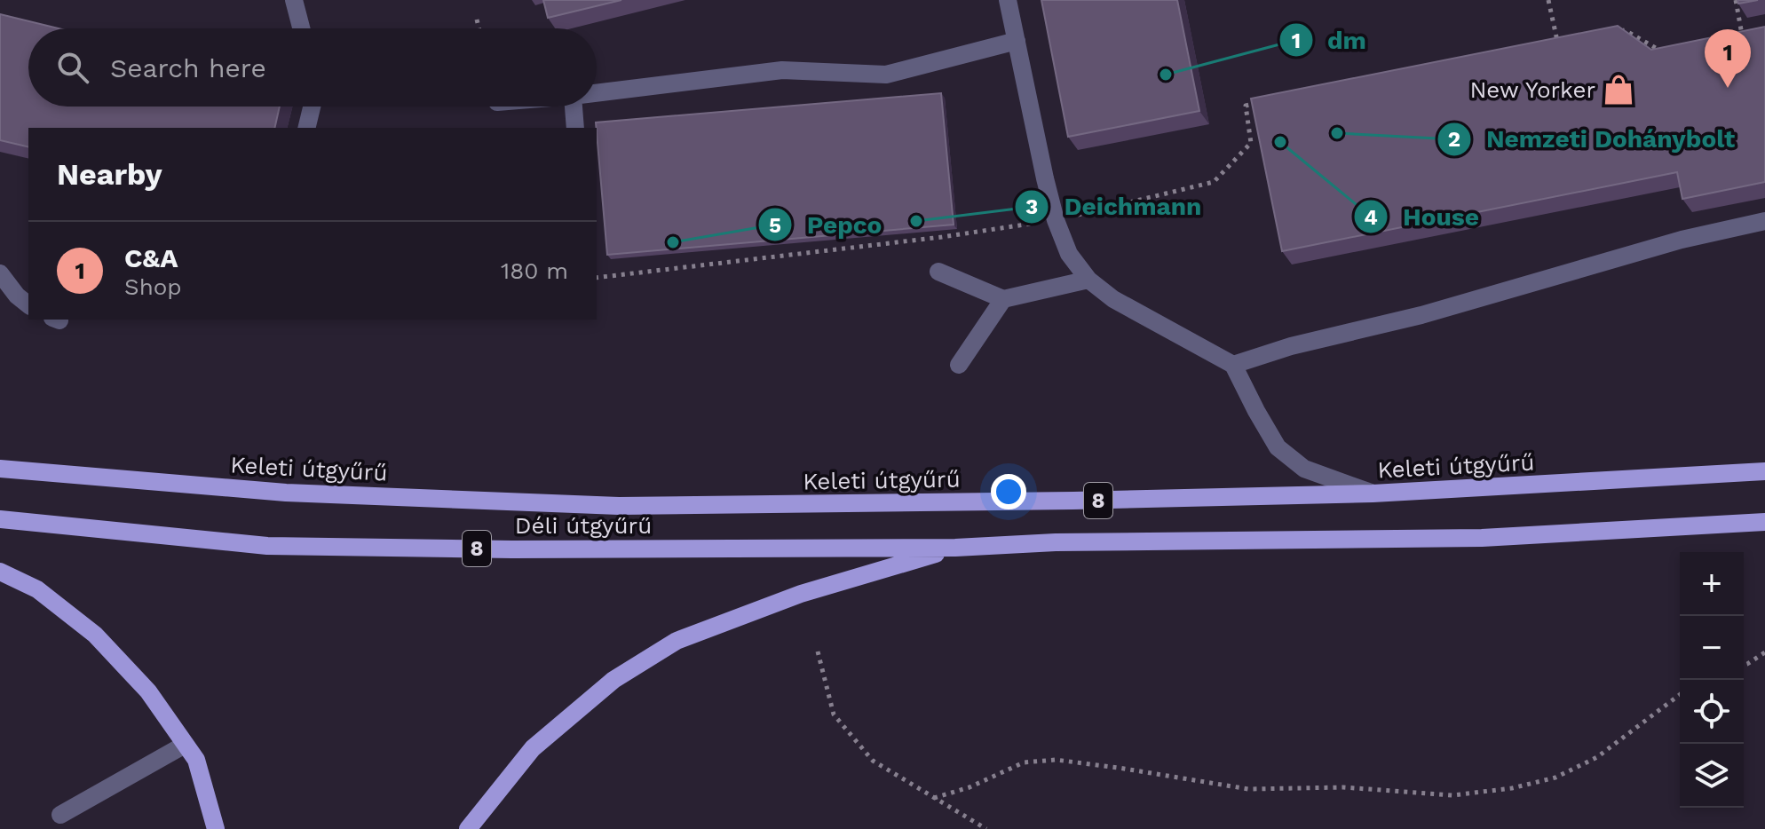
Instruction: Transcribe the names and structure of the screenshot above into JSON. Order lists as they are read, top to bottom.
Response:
{
  "streets": {
    "main road": ["Keleti útgyűrű", "8", "Déli útgyűrű"]
  },
  "crossings": [
    ["8", "Déli útgyűrű"]
  ],
  "places": {
    "other": [
      "dm",
      "Nemzeti Dohánybolt",
      "House",
      "Deichmann",
      "Pepco"
    ],
    "shop": ["New Yorker"]
  },
  "page": {
    "search": "Search here",
    "pins": "1",
    "heading": "Nearby",
    "list": [
      {
        "mark": "1",
        "name": "C&A",
        "note": "Shop",
        "value": "180 m"
      }
    ],
    "map_buttons": ["+", "−"]
  }
}
